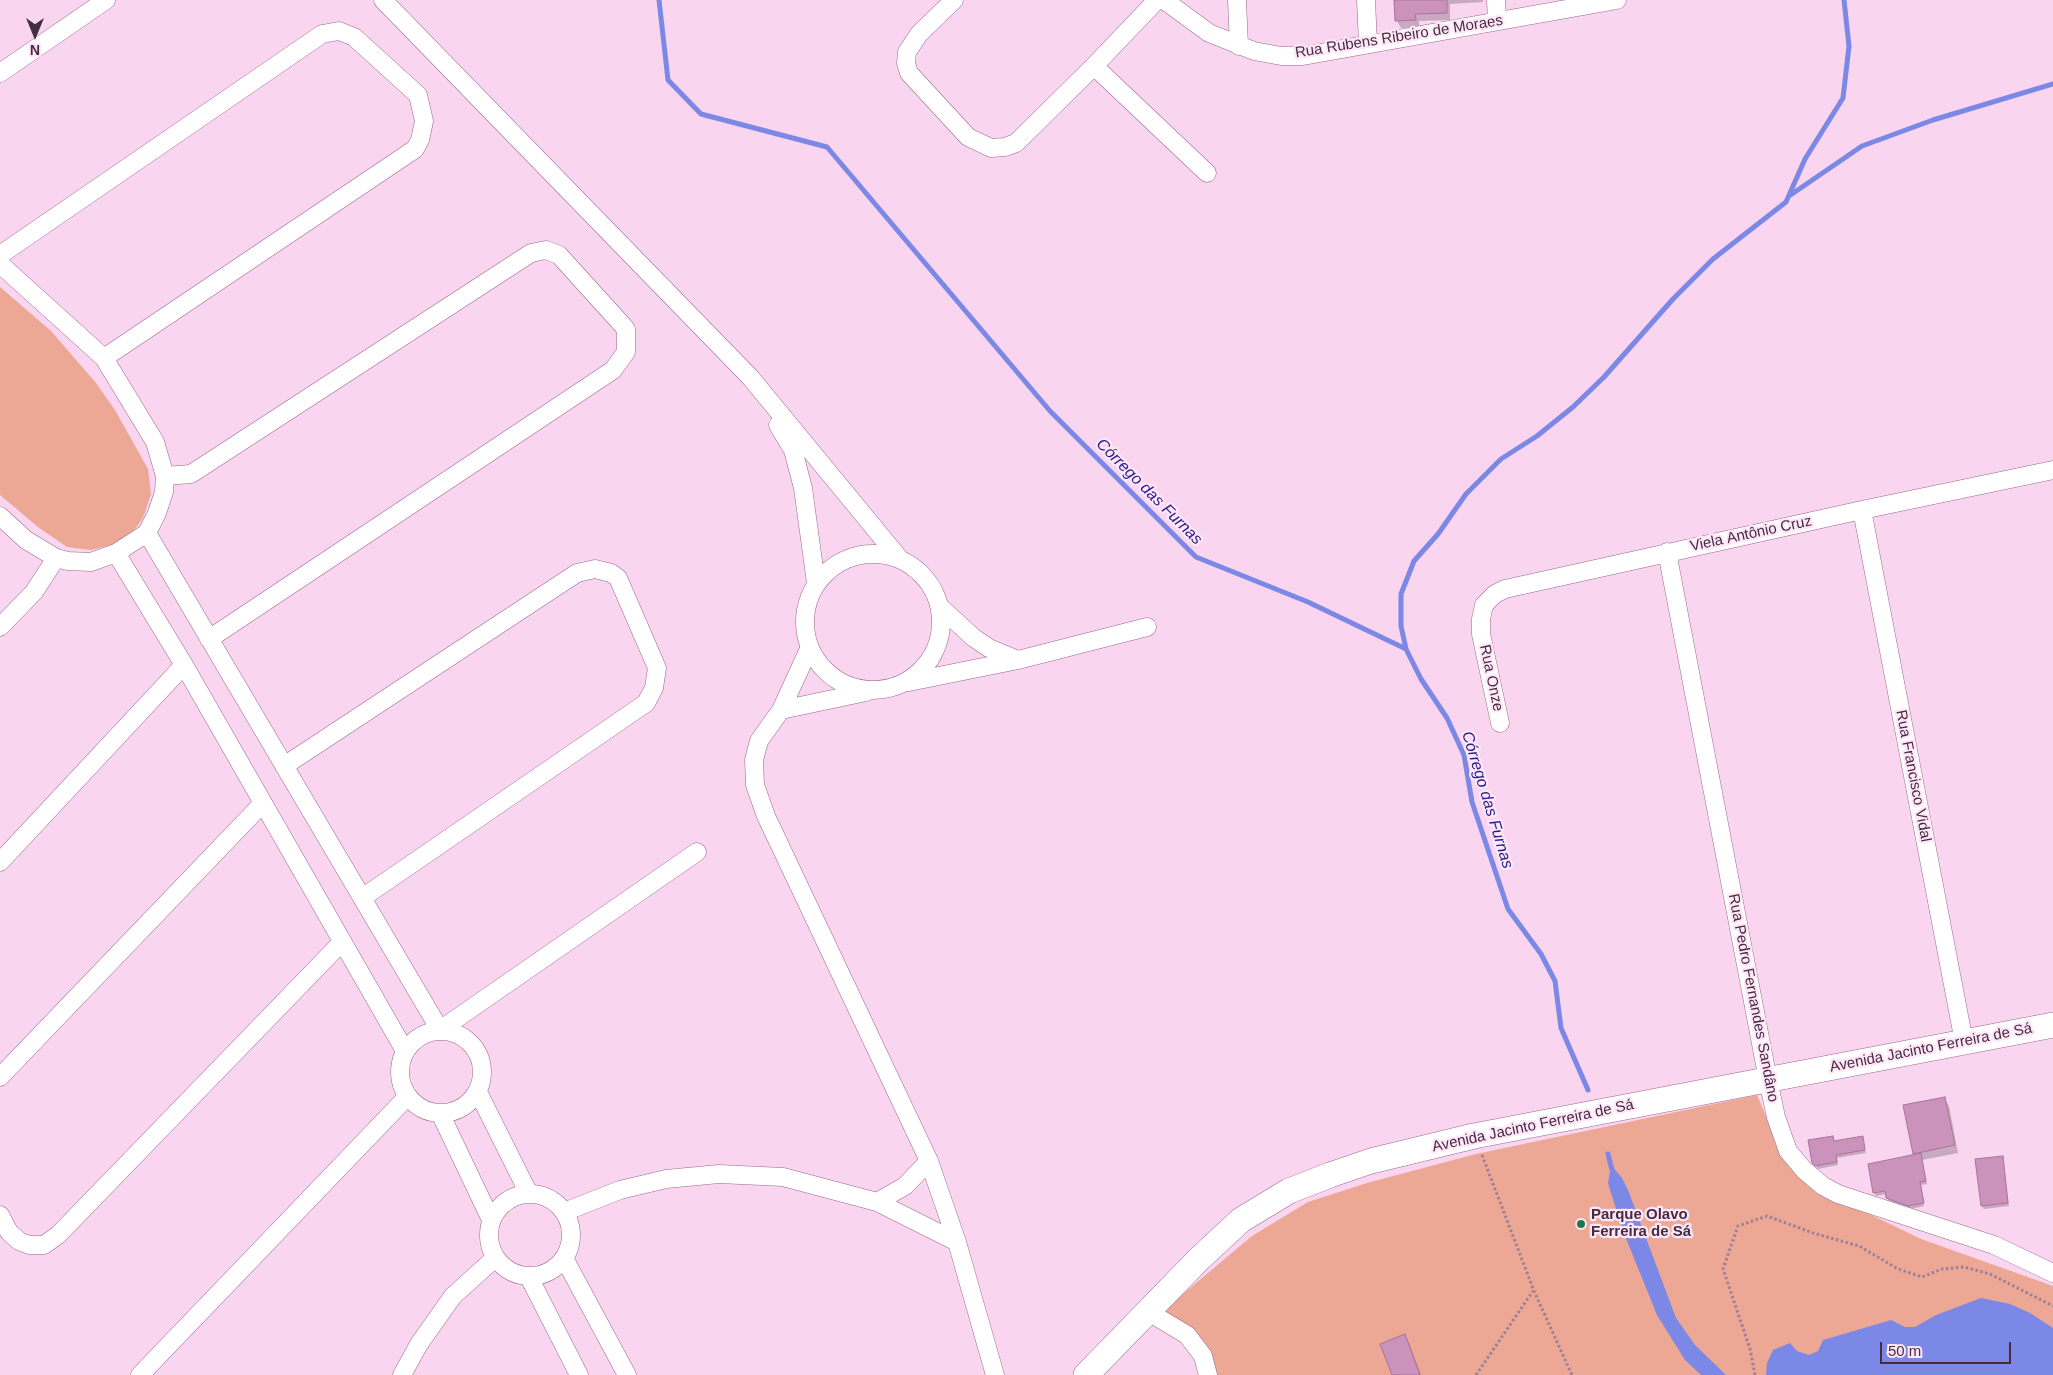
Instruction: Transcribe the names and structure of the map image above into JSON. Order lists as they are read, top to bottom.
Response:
{
  "streets": {
    "main road": ["Avenida Jacinto Ferreira de Sá"],
    "street": [
      "Rua Rubens Ribeiro de Moraes",
      "Viela Antônio Cruz",
      "Rua Onze",
      "Rua Francisco Vidal",
      "Rua Pedro Fernandes Sandâno"
    ]
  },
  "crossings": [
    ["Viela Antônio Cruz", "Rua Onze"],
    ["Viela Antônio Cruz", "Rua Francisco Vidal"],
    ["Viela Antônio Cruz", "Rua Pedro Fernandes Sandâno"],
    ["Rua Francisco Vidal", "Avenida Jacinto Ferreira de Sá"],
    ["Rua Pedro Fernandes Sandâno", "Avenida Jacinto Ferreira de Sá"]
  ],
  "water": ["Córrego das Furnas"],
  "places": ["Parque Olavo Ferreira de Sá"],
  "scale_bar": "50 m",
  "north": "bottom"
}
